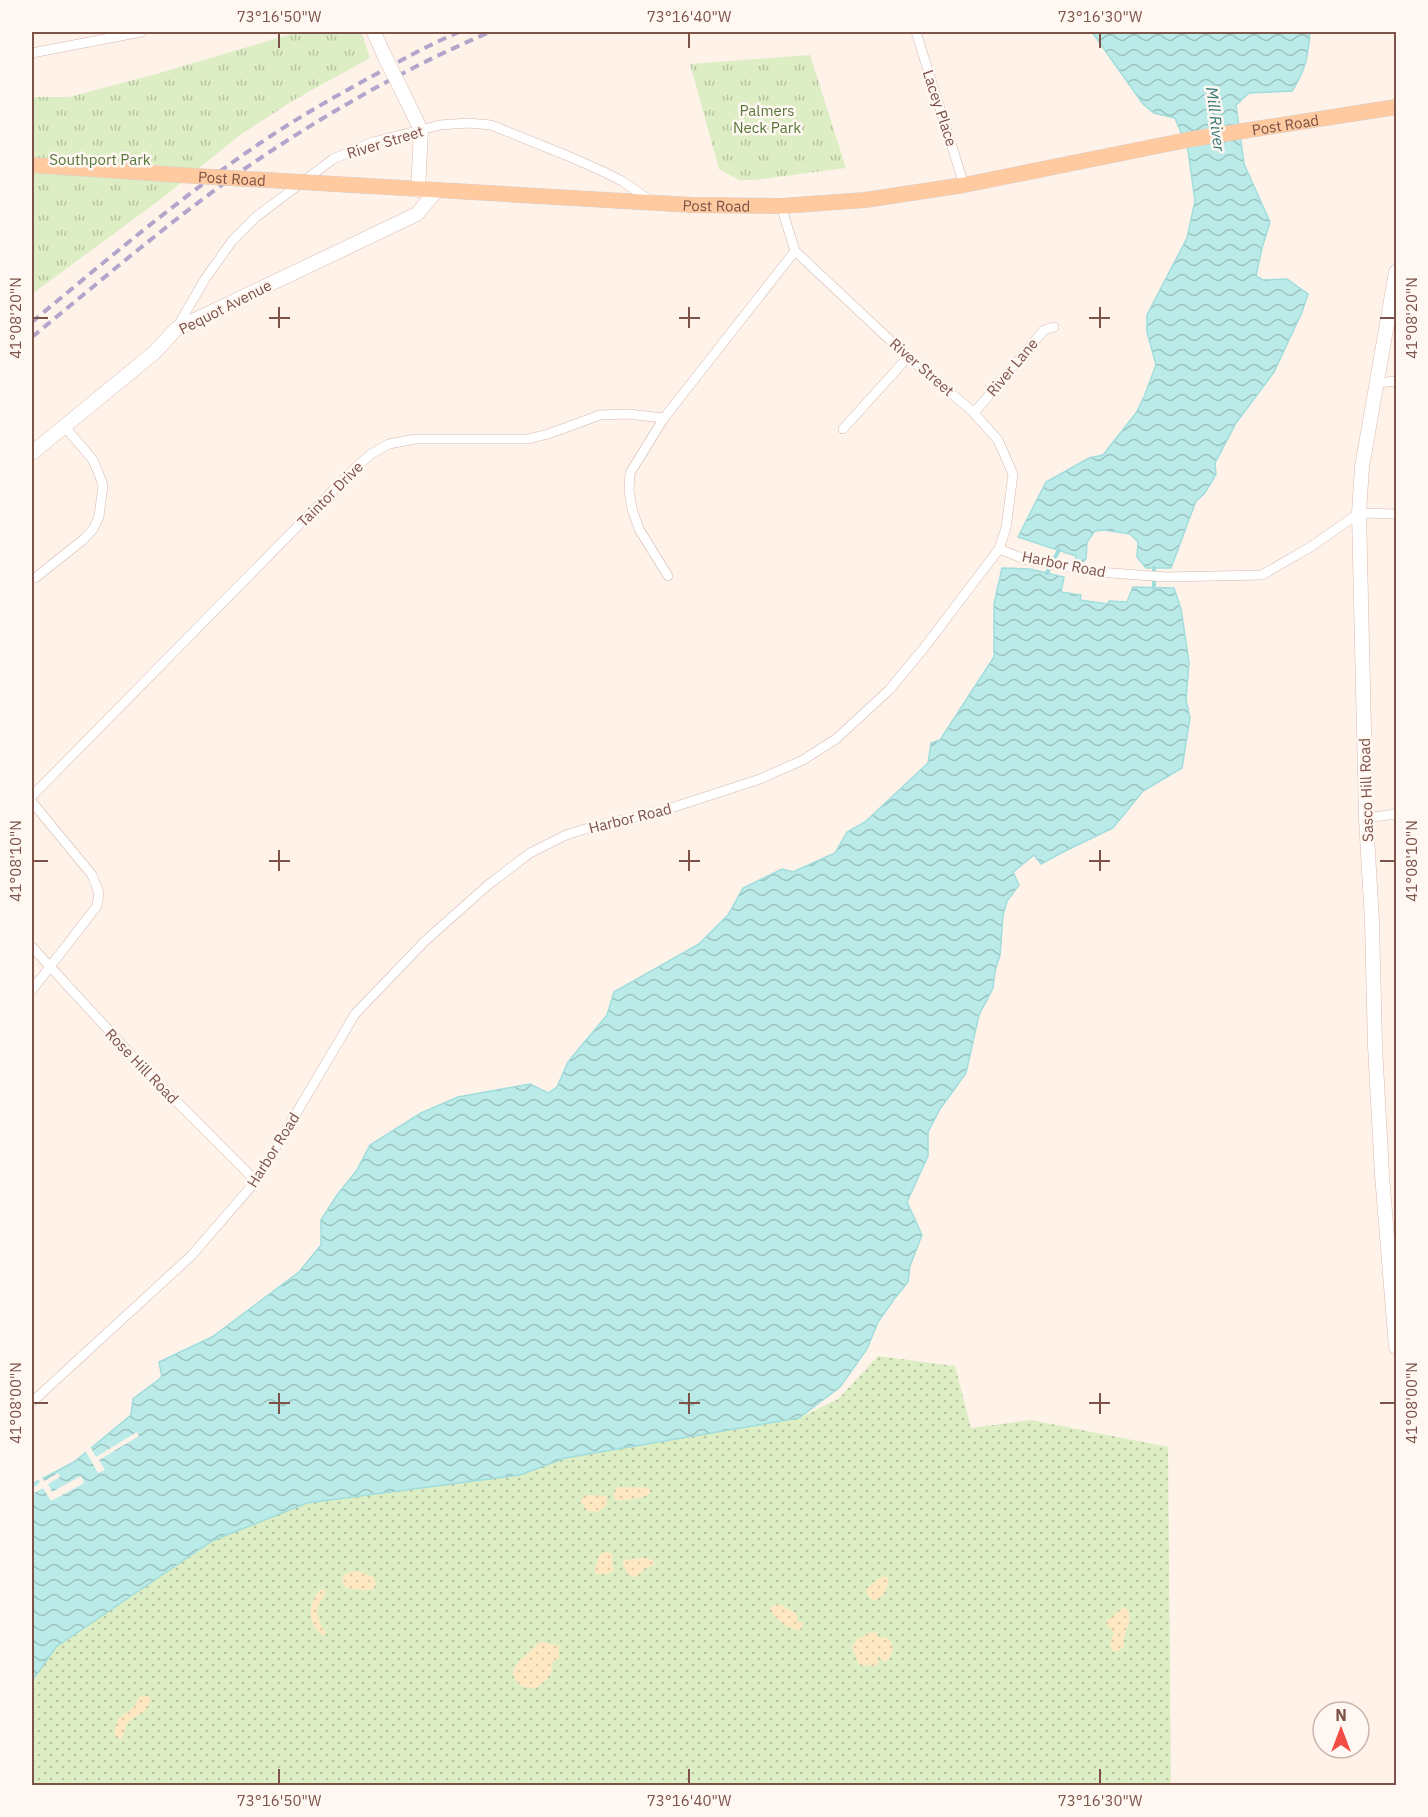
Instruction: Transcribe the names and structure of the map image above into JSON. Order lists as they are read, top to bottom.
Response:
{
  "streets": {
    "main road": ["Post Road"],
    "street": [
      "Lacey Place",
      "River Street",
      "Pequot Avenue",
      "River Lane",
      "Taintor Drive",
      "Harbor Road",
      "Sasco Hill Road",
      "Rose Hill Road"
    ]
  },
  "crossings": [
    ["Lacey Place", "Post Road"],
    ["Post Road", "River Street"],
    ["Post Road", "Pequot Avenue"],
    ["River Street", "Pequot Avenue"],
    ["River Street", "River Lane"],
    ["River Street", "Harbor Road"],
    ["Harbor Road", "Sasco Hill Road"],
    ["Harbor Road", "Rose Hill Road"]
  ],
  "water": ["Mill River"],
  "parks": ["Palmers Neck Park", "Southport Park"],
  "north": "top",
  "coordinates": [
    "73°16'50\"W",
    "73°16'40\"W",
    "73°16'30\"W",
    "41°08'20\"N",
    "41°08'10\"N",
    "41°08'00\"N"
  ]
}
